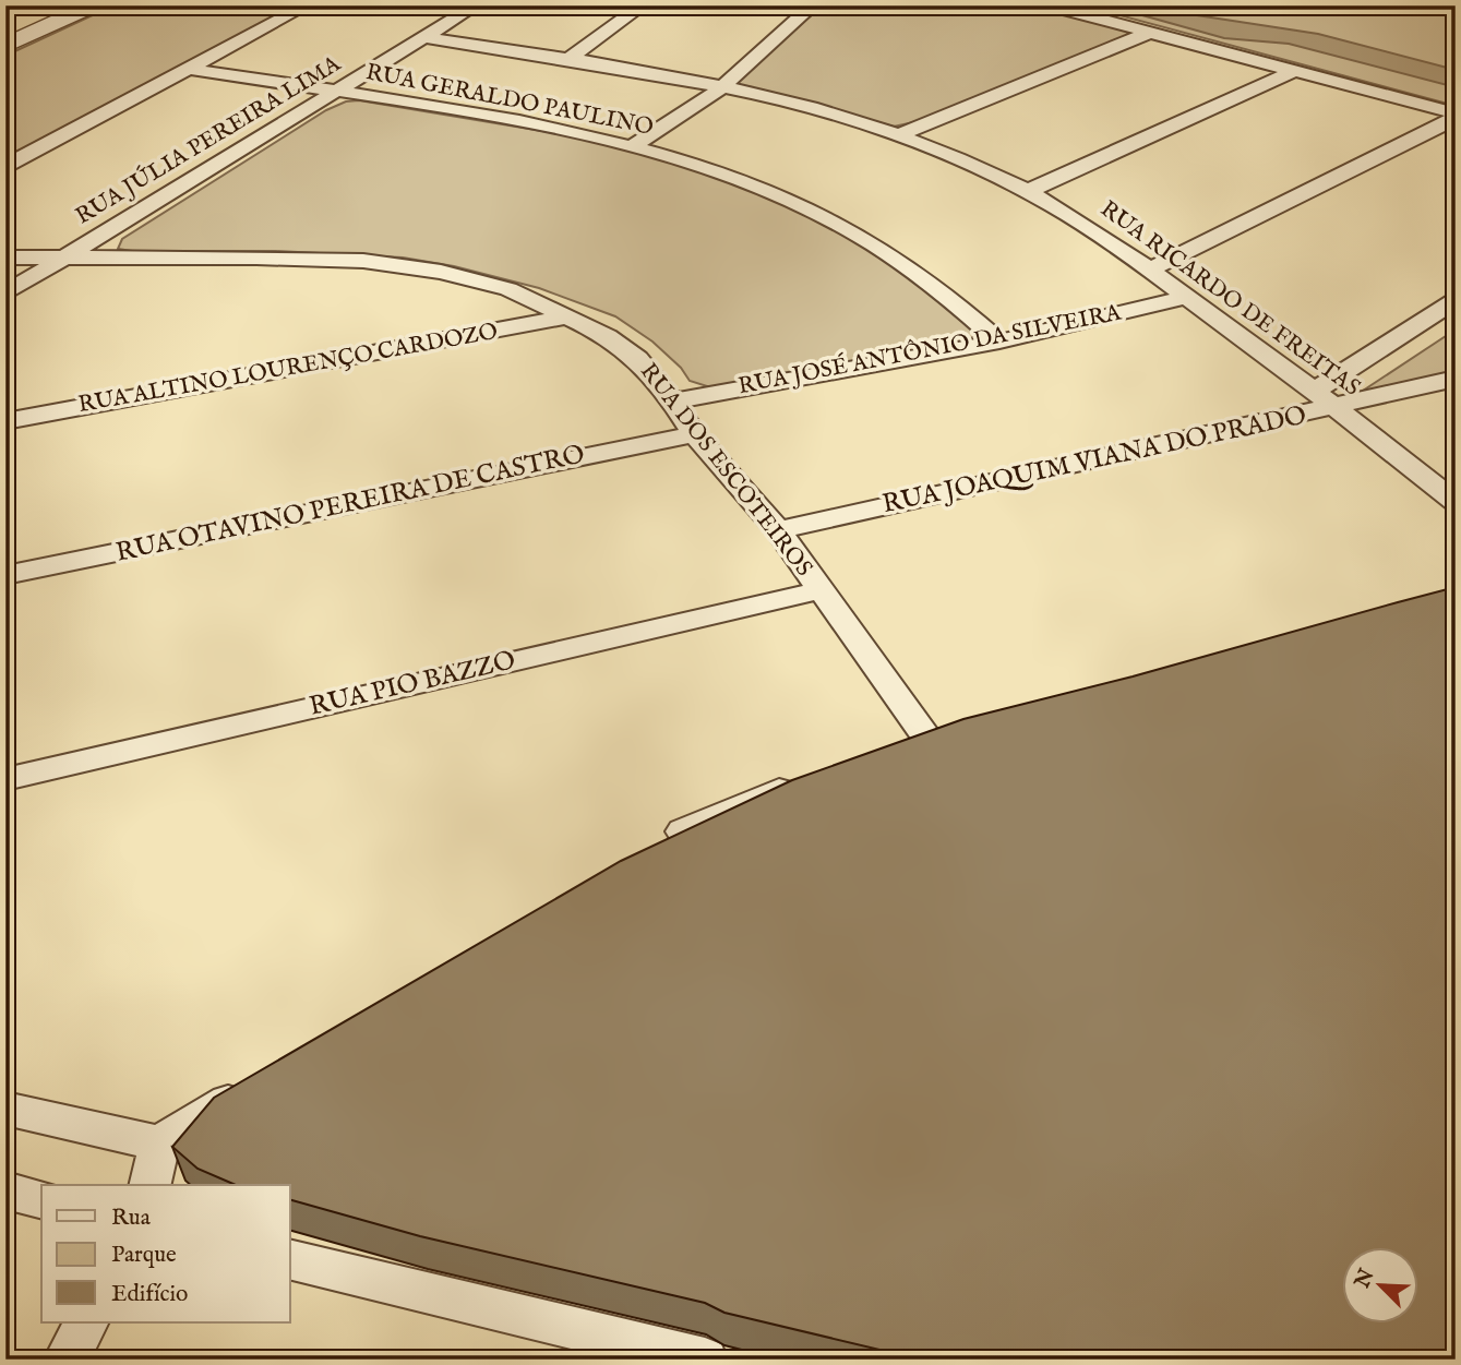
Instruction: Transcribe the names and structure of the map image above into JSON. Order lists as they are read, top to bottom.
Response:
{
  "streets": {
    "street": [
      "RUA GERALDO PAULINO",
      "RUA JÚLIA PEREIRA LIMA",
      "RUA RICARDO DE FREITAS",
      "RUA JOSÉ ANTÔNIO DA SILVEIRA",
      "RUA ALTINO LOURENÇO CARDOZO",
      "RUA JOAQUIM VIANA DO PRADO",
      "RUA DOS ESCOTEIROS",
      "RUA OTAVINO PEREIRA DE CASTRO",
      "RUA PIO BAZZO"
    ]
  },
  "crossings": [
    ["RUA GERALDO PAULINO", "RUA JÚLIA PEREIRA LIMA"],
    ["RUA GERALDO PAULINO", "RUA JOSÉ ANTÔNIO DA SILVEIRA"],
    ["RUA JÚLIA PEREIRA LIMA", "RUA RICARDO DE FREITAS"],
    ["RUA JÚLIA PEREIRA LIMA", "RUA DOS ESCOTEIROS"],
    ["RUA RICARDO DE FREITAS", "RUA JOSÉ ANTÔNIO DA SILVEIRA"],
    ["RUA RICARDO DE FREITAS", "RUA JOAQUIM VIANA DO PRADO"],
    ["RUA JOSÉ ANTÔNIO DA SILVEIRA", "RUA DOS ESCOTEIROS"],
    ["RUA ALTINO LOURENÇO CARDOZO", "RUA DOS ESCOTEIROS"],
    ["RUA JOAQUIM VIANA DO PRADO", "RUA DOS ESCOTEIROS"],
    ["RUA DOS ESCOTEIROS", "RUA OTAVINO PEREIRA DE CASTRO"],
    ["RUA DOS ESCOTEIROS", "RUA PIO BAZZO"]
  ],
  "legend": ["Rua", "Parque", "Edifício"],
  "north": "top left"
}
